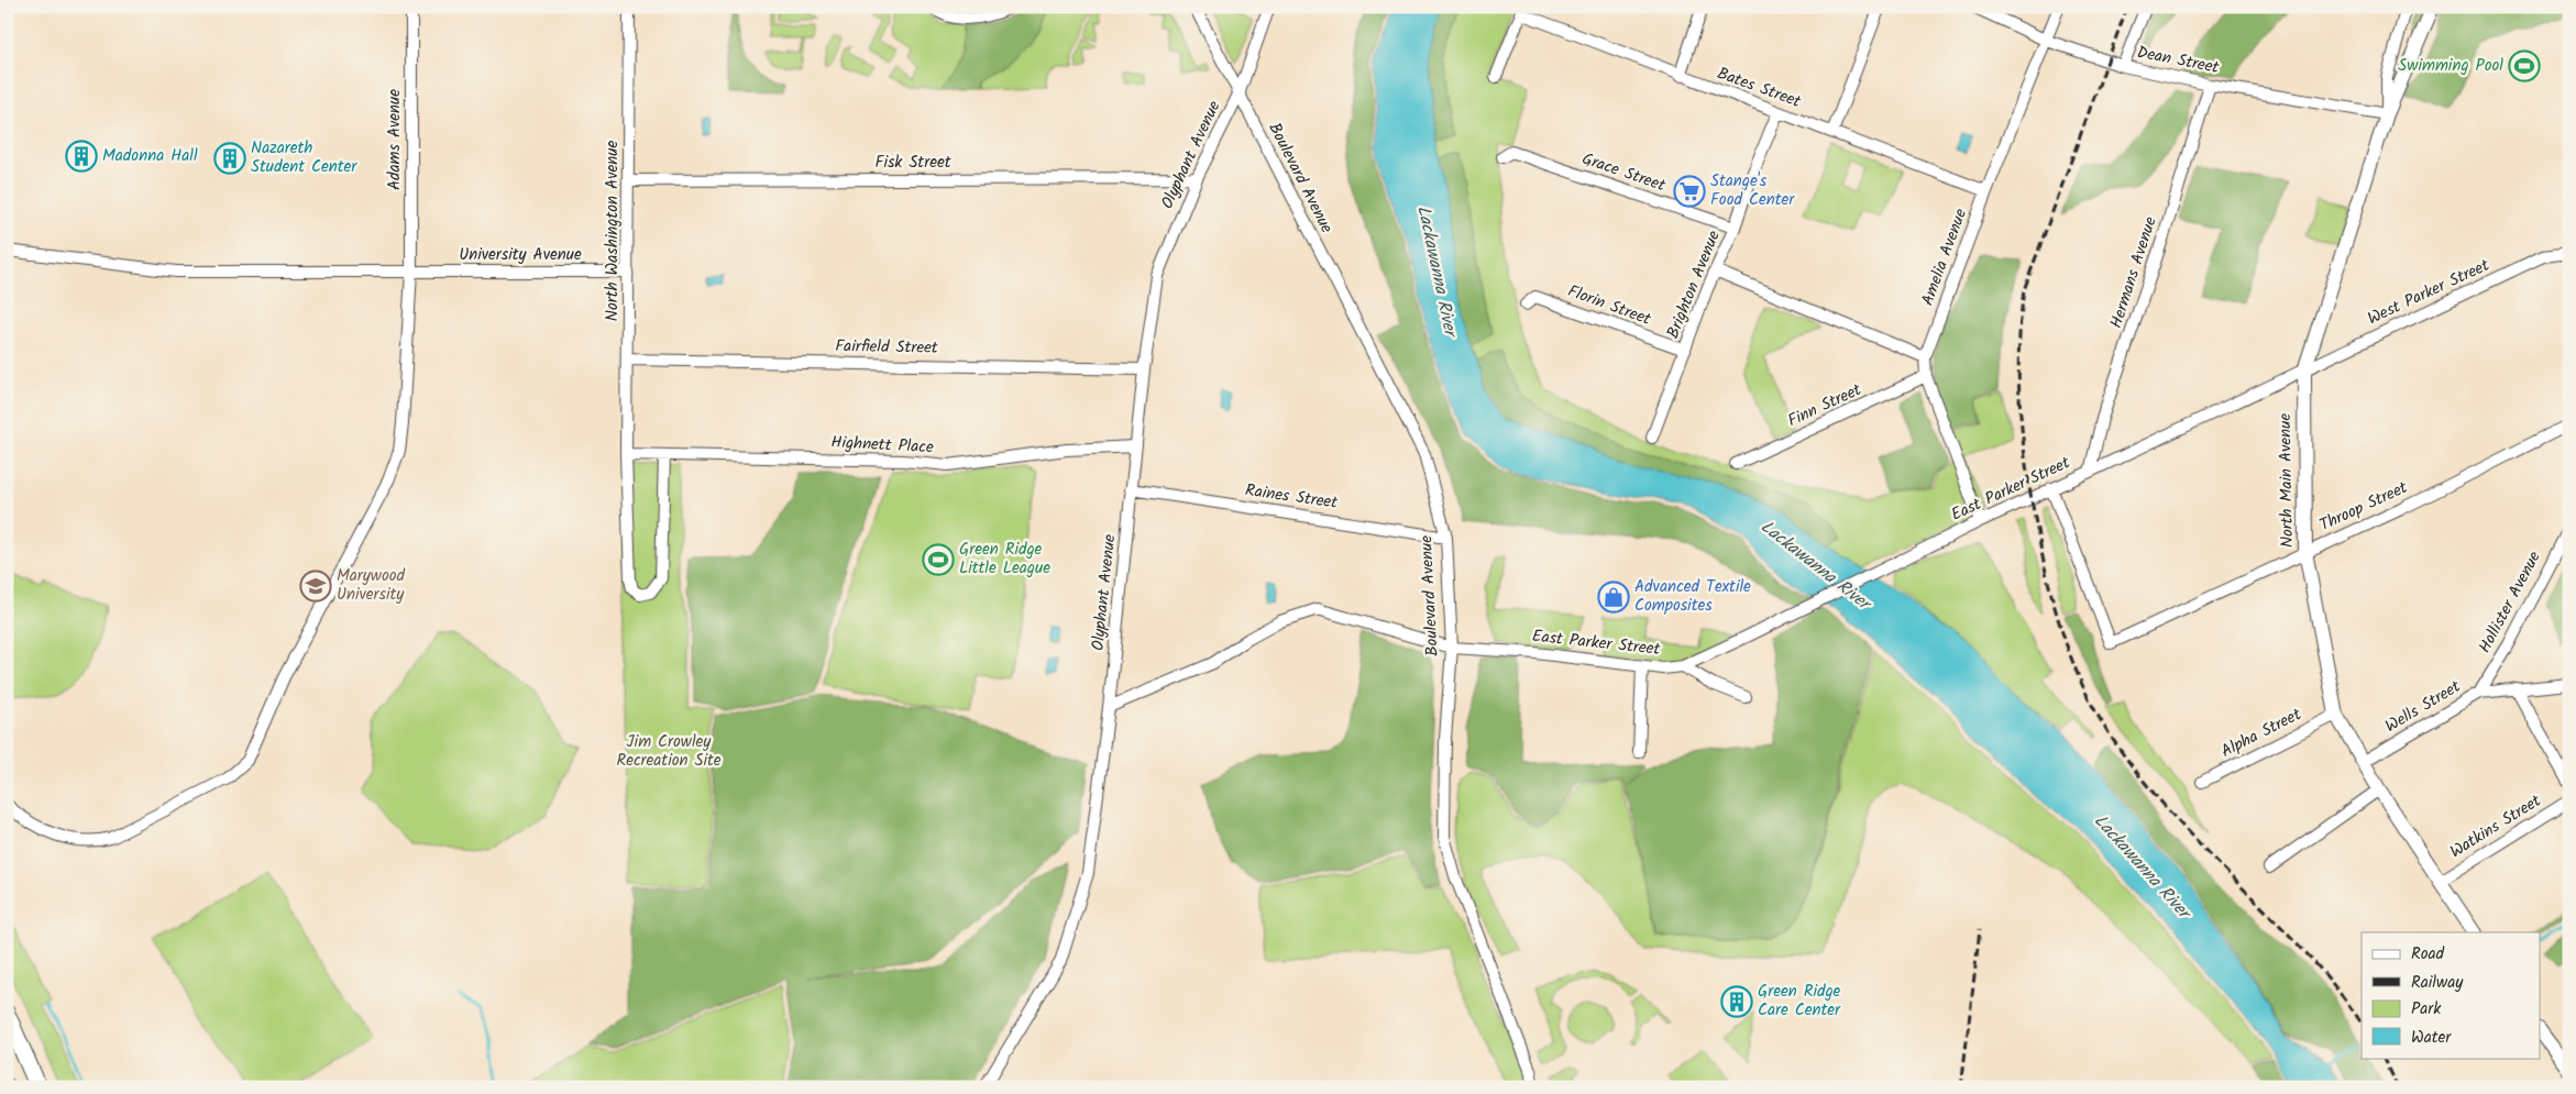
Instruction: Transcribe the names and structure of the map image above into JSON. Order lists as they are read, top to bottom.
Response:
{
  "streets": {
    "main road": ["North Main Avenue"],
    "street": [
      "Dean Street",
      "Bates Street",
      "Adams Avenue",
      "Olyphant Avenue",
      "Fisk Street",
      "Grace Street",
      "Boulevard Avenue",
      "North Washington Avenue",
      "University Avenue",
      "Amelia Avenue",
      "Hermans Avenue",
      "Brighton Avenue",
      "West Parker Street",
      "Florin Street",
      "Fairfield Street",
      "Finn Street",
      "Highnett Place",
      "East Parker Street",
      "Raines Street",
      "Throop Street",
      "Hollister Avenue",
      "Wells Street",
      "Alpha Street",
      "Watkins Street"
    ]
  },
  "crossings": [
    ["Dean Street", "Amelia Avenue"],
    ["Dean Street", "Hermans Avenue"],
    ["Dean Street", "North Main Avenue"],
    ["Bates Street", "Amelia Avenue"],
    ["Bates Street", "Brighton Avenue"],
    ["Adams Avenue", "University Avenue"],
    ["Olyphant Avenue", "Fisk Street"],
    ["Olyphant Avenue", "Boulevard Avenue"],
    ["Olyphant Avenue", "Fairfield Street"],
    ["Olyphant Avenue", "Highnett Place"],
    ["Olyphant Avenue", "East Parker Street"],
    ["Olyphant Avenue", "Raines Street"],
    ["Fisk Street", "North Washington Avenue"],
    ["Grace Street", "Brighton Avenue"],
    ["Boulevard Avenue", "East Parker Street"],
    ["Boulevard Avenue", "Raines Street"],
    ["North Washington Avenue", "University Avenue"],
    ["North Washington Avenue", "Fairfield Street"],
    ["North Washington Avenue", "Highnett Place"],
    ["Amelia Avenue", "Finn Street"],
    ["Amelia Avenue", "East Parker Street"],
    ["Hermans Avenue", "East Parker Street"],
    ["Brighton Avenue", "Florin Street"],
    ["West Parker Street", "North Main Avenue"],
    ["West Parker Street", "East Parker Street"],
    ["North Main Avenue", "East Parker Street"],
    ["North Main Avenue", "Throop Street"],
    ["North Main Avenue", "Wells Street"],
    ["North Main Avenue", "Alpha Street"],
    ["North Main Avenue", "Watkins Street"],
    ["East Parker Street", "Throop Street"],
    ["Hollister Avenue", "Wells Street"]
  ],
  "water": ["Lackawanna River"],
  "parks": ["Jim Crowley Recreation Site"],
  "places": {
    "sports": ["Swimming Pool", "Green Ridge Little League"],
    "building": ["Madonna Hall", "Nazareth Student Center", "Green Ridge Care Center"],
    "supermarket": ["Stange's Food Center"],
    "school or university": ["Marywood University"],
    "shop": ["Advanced Textile Composites"]
  },
  "legend": [
    "Road",
    "Railway",
    "Park",
    "Water"
  ]
}
